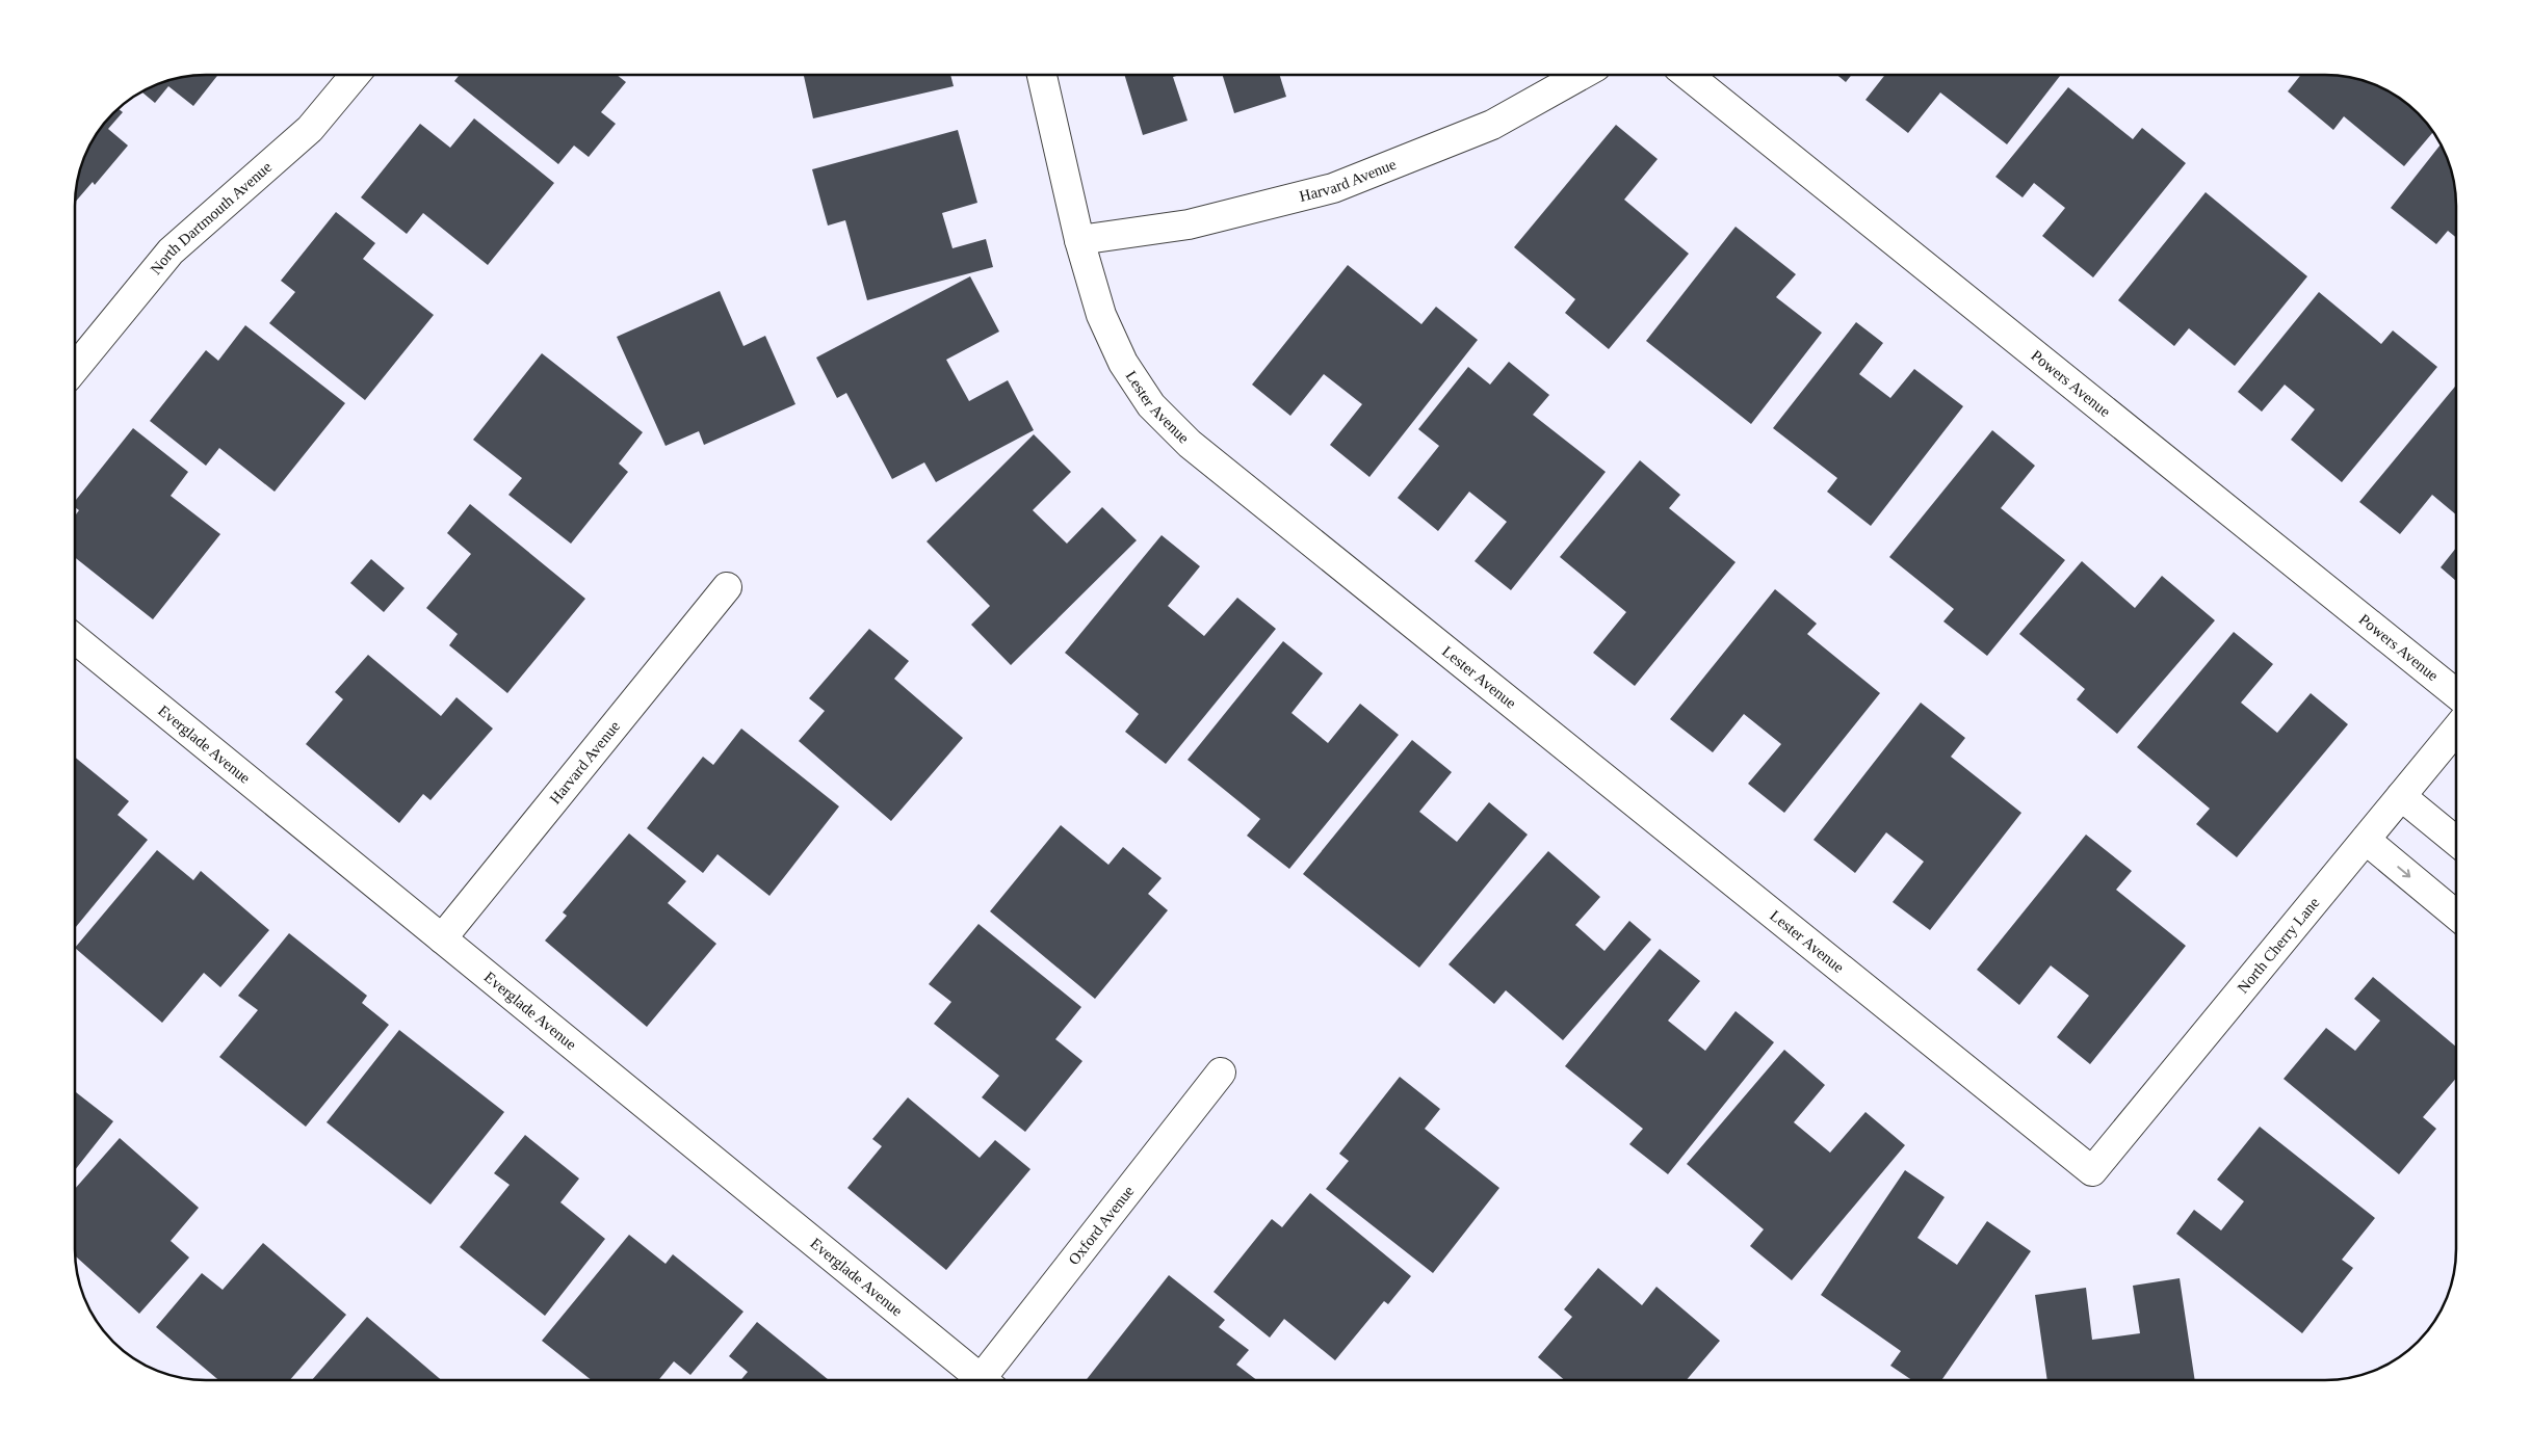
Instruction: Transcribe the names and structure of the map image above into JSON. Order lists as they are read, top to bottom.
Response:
{
  "streets": {
    "street": [
      "Harvard Avenue",
      "North Dartmouth Avenue",
      "Powers Avenue",
      "Lester Avenue",
      "Everglade Avenue",
      "North Cherry Lane",
      "Oxford Avenue"
    ]
  },
  "crossings": [
    ["Harvard Avenue", "Lester Avenue"],
    ["Harvard Avenue", "Everglade Avenue"],
    ["Lester Avenue", "North Cherry Lane"]
  ]
}
